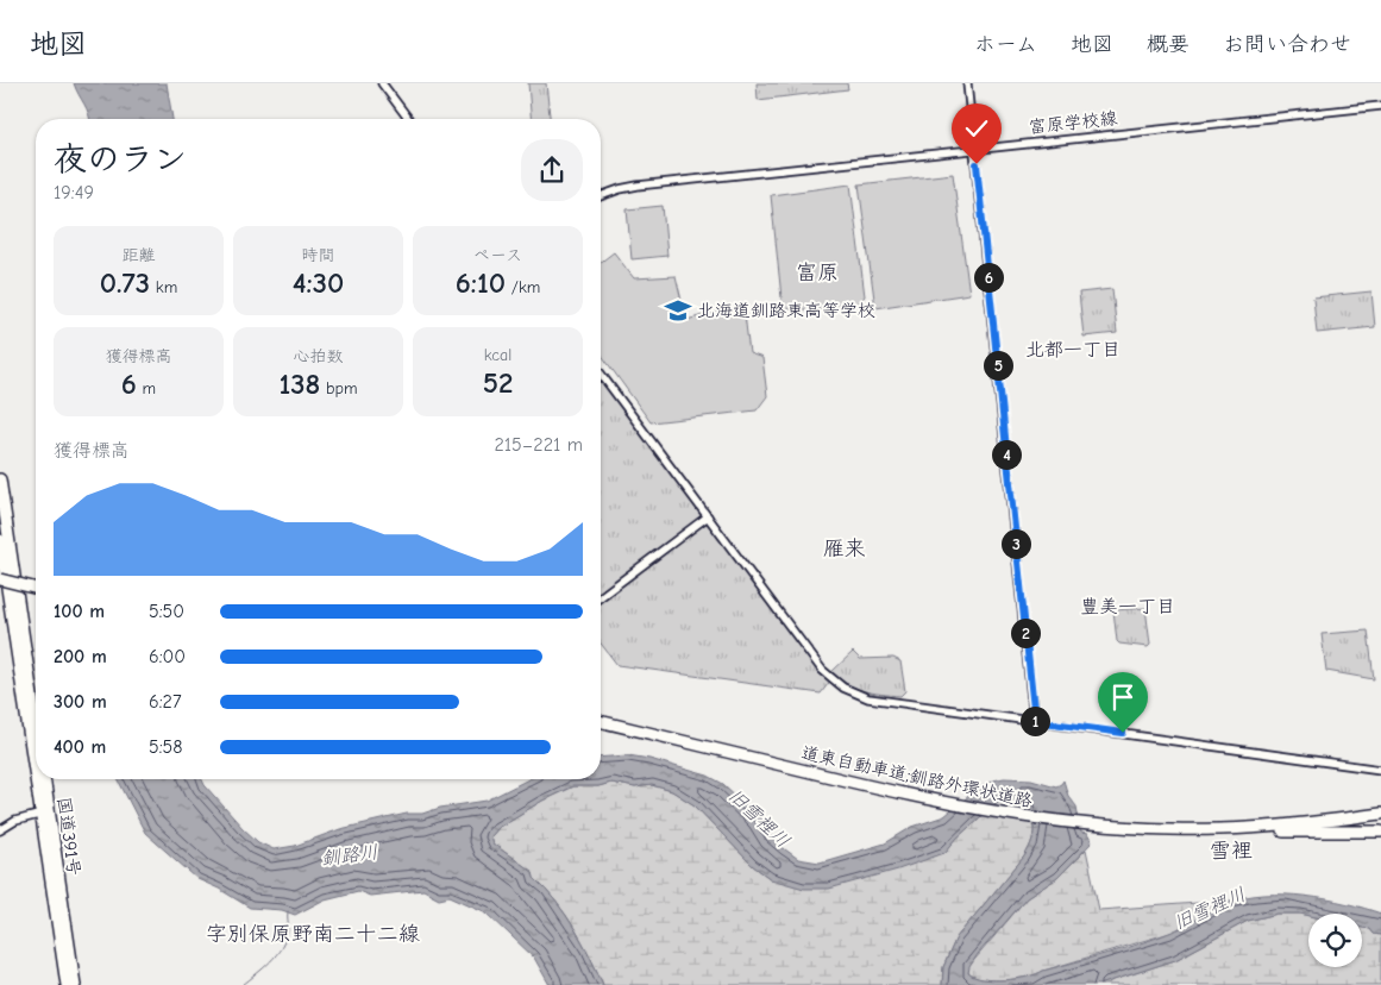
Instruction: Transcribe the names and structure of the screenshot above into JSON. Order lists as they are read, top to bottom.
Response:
{
  "streets": {
    "highway": ["道東自動車道;釧路外環状道路", "国道391号"],
    "street": ["富原学校線"]
  },
  "districts": [
    "富原",
    "北都一丁目",
    "雁来",
    "豊美一丁目",
    "雪裡",
    "字別保原野南二十二線"
  ],
  "water": ["旧雪裡川", "釧路川"],
  "places": {
    "school or university": ["北海道釧路東高等学校"]
  },
  "page": {
    "header": "地図",
    "nav": [
      "ホーム",
      "地図",
      "概要",
      "お問い合わせ"
    ],
    "heading": ["夜のラン", "19:49"],
    "stats": [
      ["距離", "0.73 km"],
      ["時間", "4:30"],
      ["ペース", "6:10 /km"],
      ["獲得標高", "6 m"],
      ["心拍数", "138 bpm"],
      ["kcal", "52"]
    ],
    "pins": [
      "6",
      "5",
      "4",
      "3",
      "2",
      "1"
    ],
    "chart": ["獲得標高", "215–221 m"],
    "list": [
      {
        "name": "100 m",
        "note": "5:50"
      },
      {
        "name": "200 m",
        "note": "6:00"
      },
      {
        "name": "300 m",
        "note": "6:27"
      },
      {
        "name": "400 m",
        "note": "5:58"
      }
    ]
  }
}
